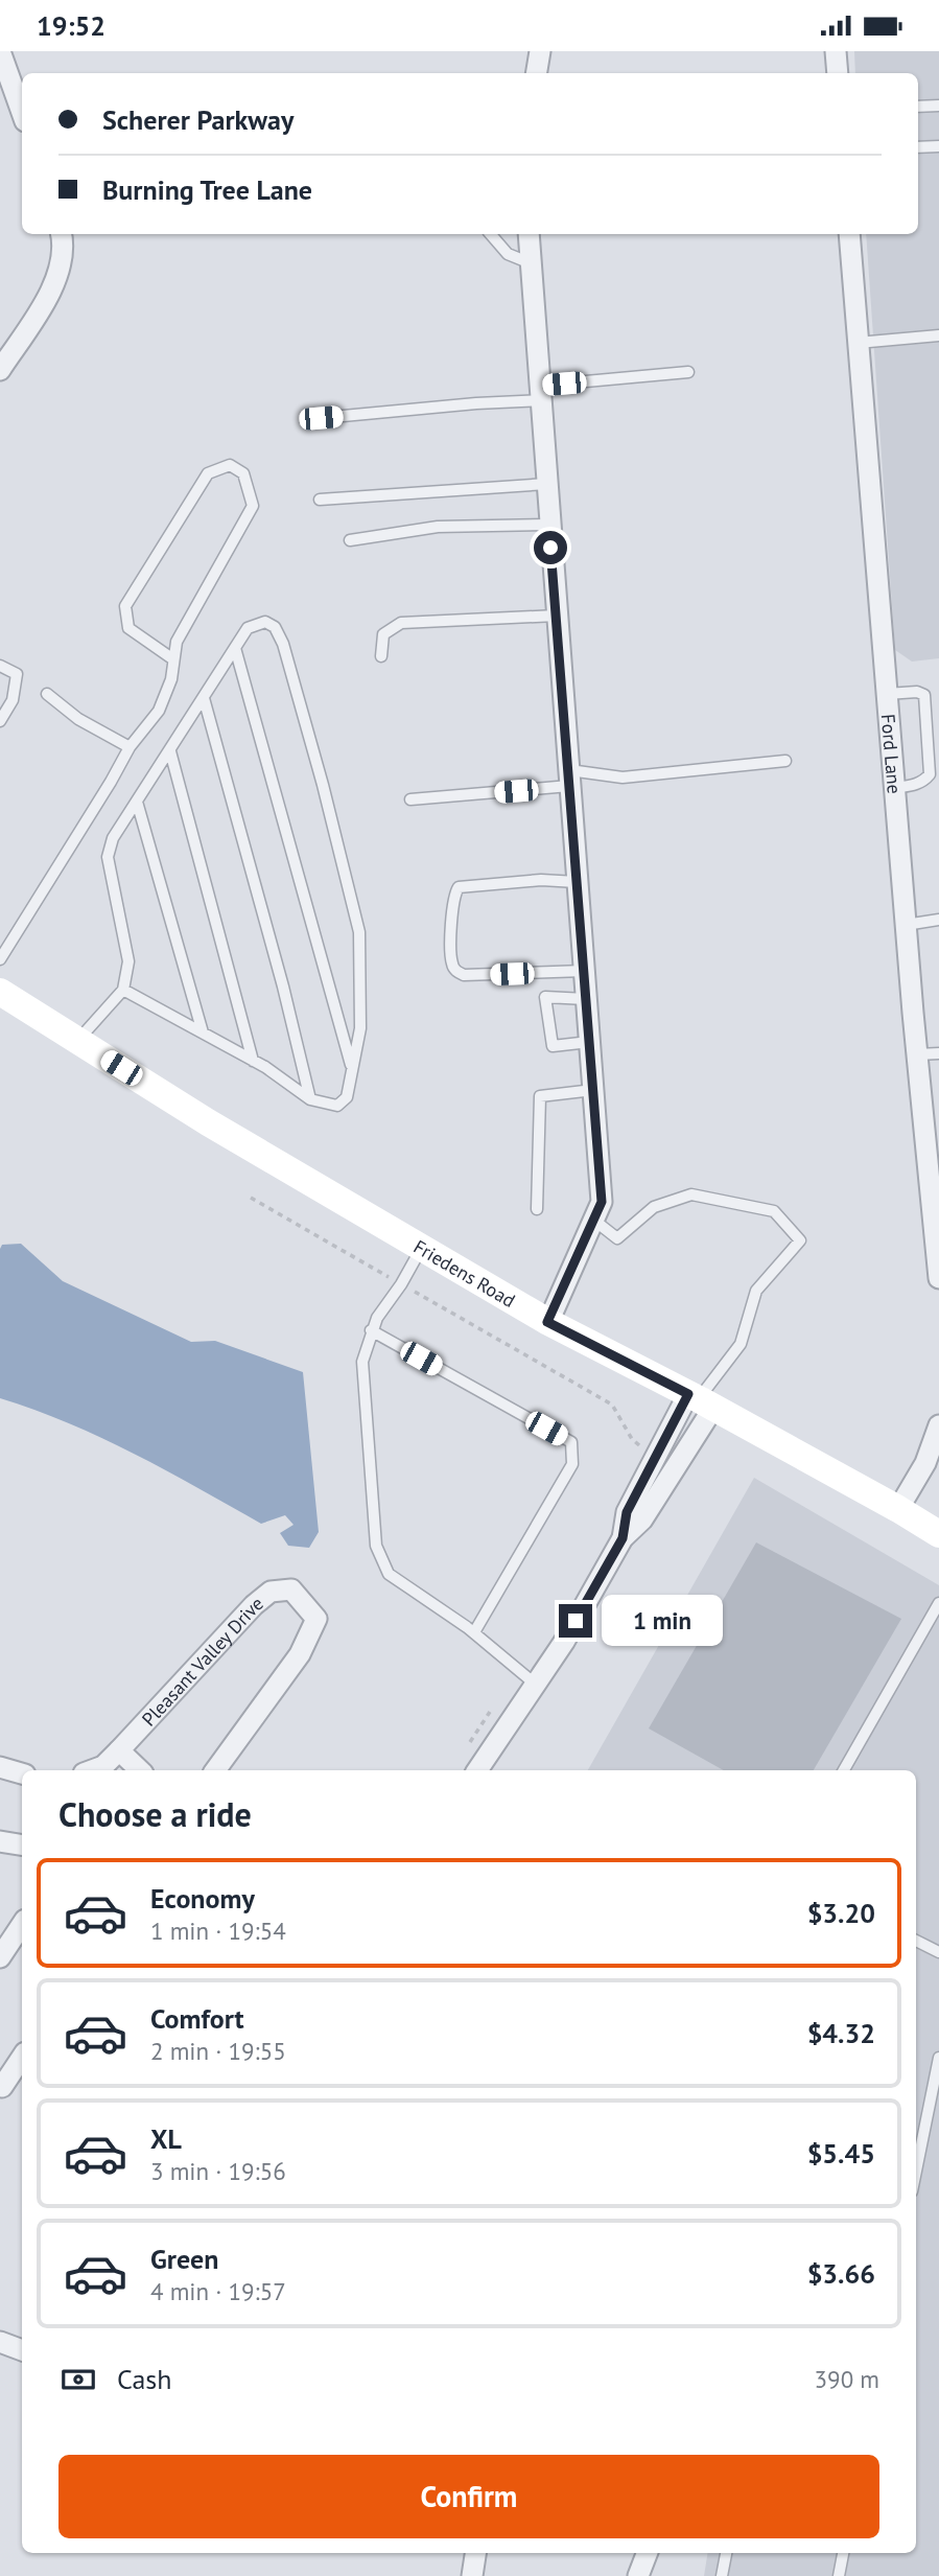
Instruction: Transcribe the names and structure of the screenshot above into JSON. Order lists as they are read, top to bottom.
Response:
{
  "streets": {
    "main road": ["Friedens Road"],
    "street": ["Ford Lane", "Pleasant Valley Drive"]
  },
  "page": {
    "status": "19:52",
    "banner": ["Scherer Parkway", "Burning Tree Lane"],
    "bubble": "1 min",
    "heading": "Choose a ride",
    "list": [
      {
        "name": "Economy",
        "note": "1 min · 19:54",
        "value": "$3.20"
      },
      {
        "name": "Comfort",
        "note": "2 min · 19:55",
        "value": "$4.32"
      },
      {
        "name": "XL",
        "note": "3 min · 19:56",
        "value": "$5.45"
      },
      {
        "name": "Green",
        "note": "4 min · 19:57",
        "value": "$3.66"
      }
    ],
    "pay": ["Cash", "390 m"],
    "buttons": "Confirm"
  }
}
